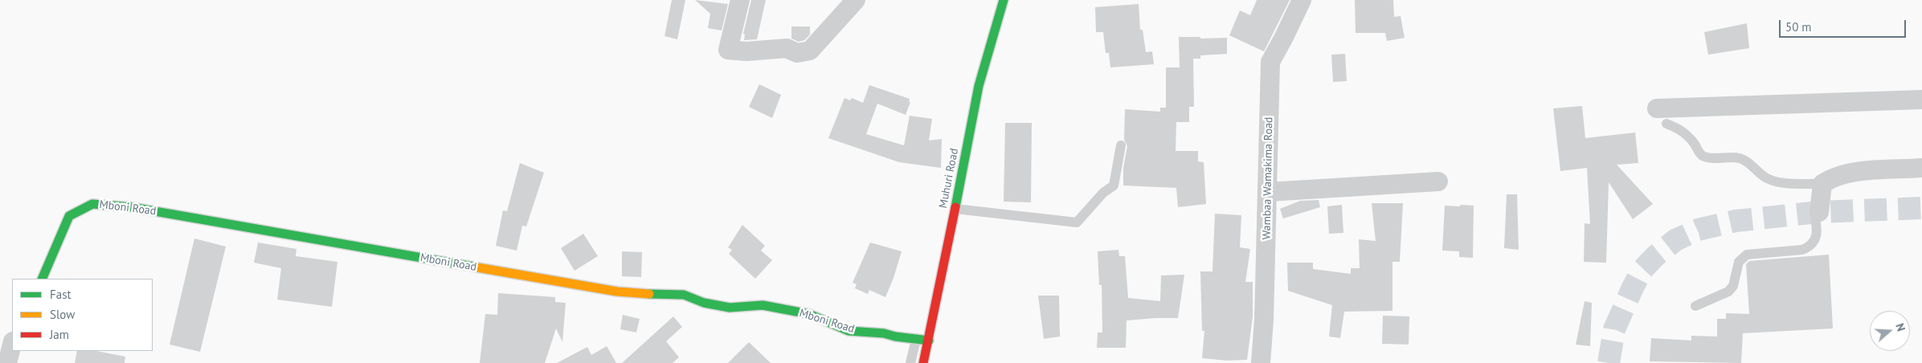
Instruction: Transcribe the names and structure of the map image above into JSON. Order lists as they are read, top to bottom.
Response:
{
  "streets": {
    "street": ["Muhuri Road", "Wambaa Wamakima Road", "Mboni Road"]
  },
  "crossings": [
    ["Muhuri Road", "Mboni Road"]
  ],
  "legend": ["Fast", "Slow", "Jam"],
  "scale_bar": "50 m",
  "north": "right"
}
